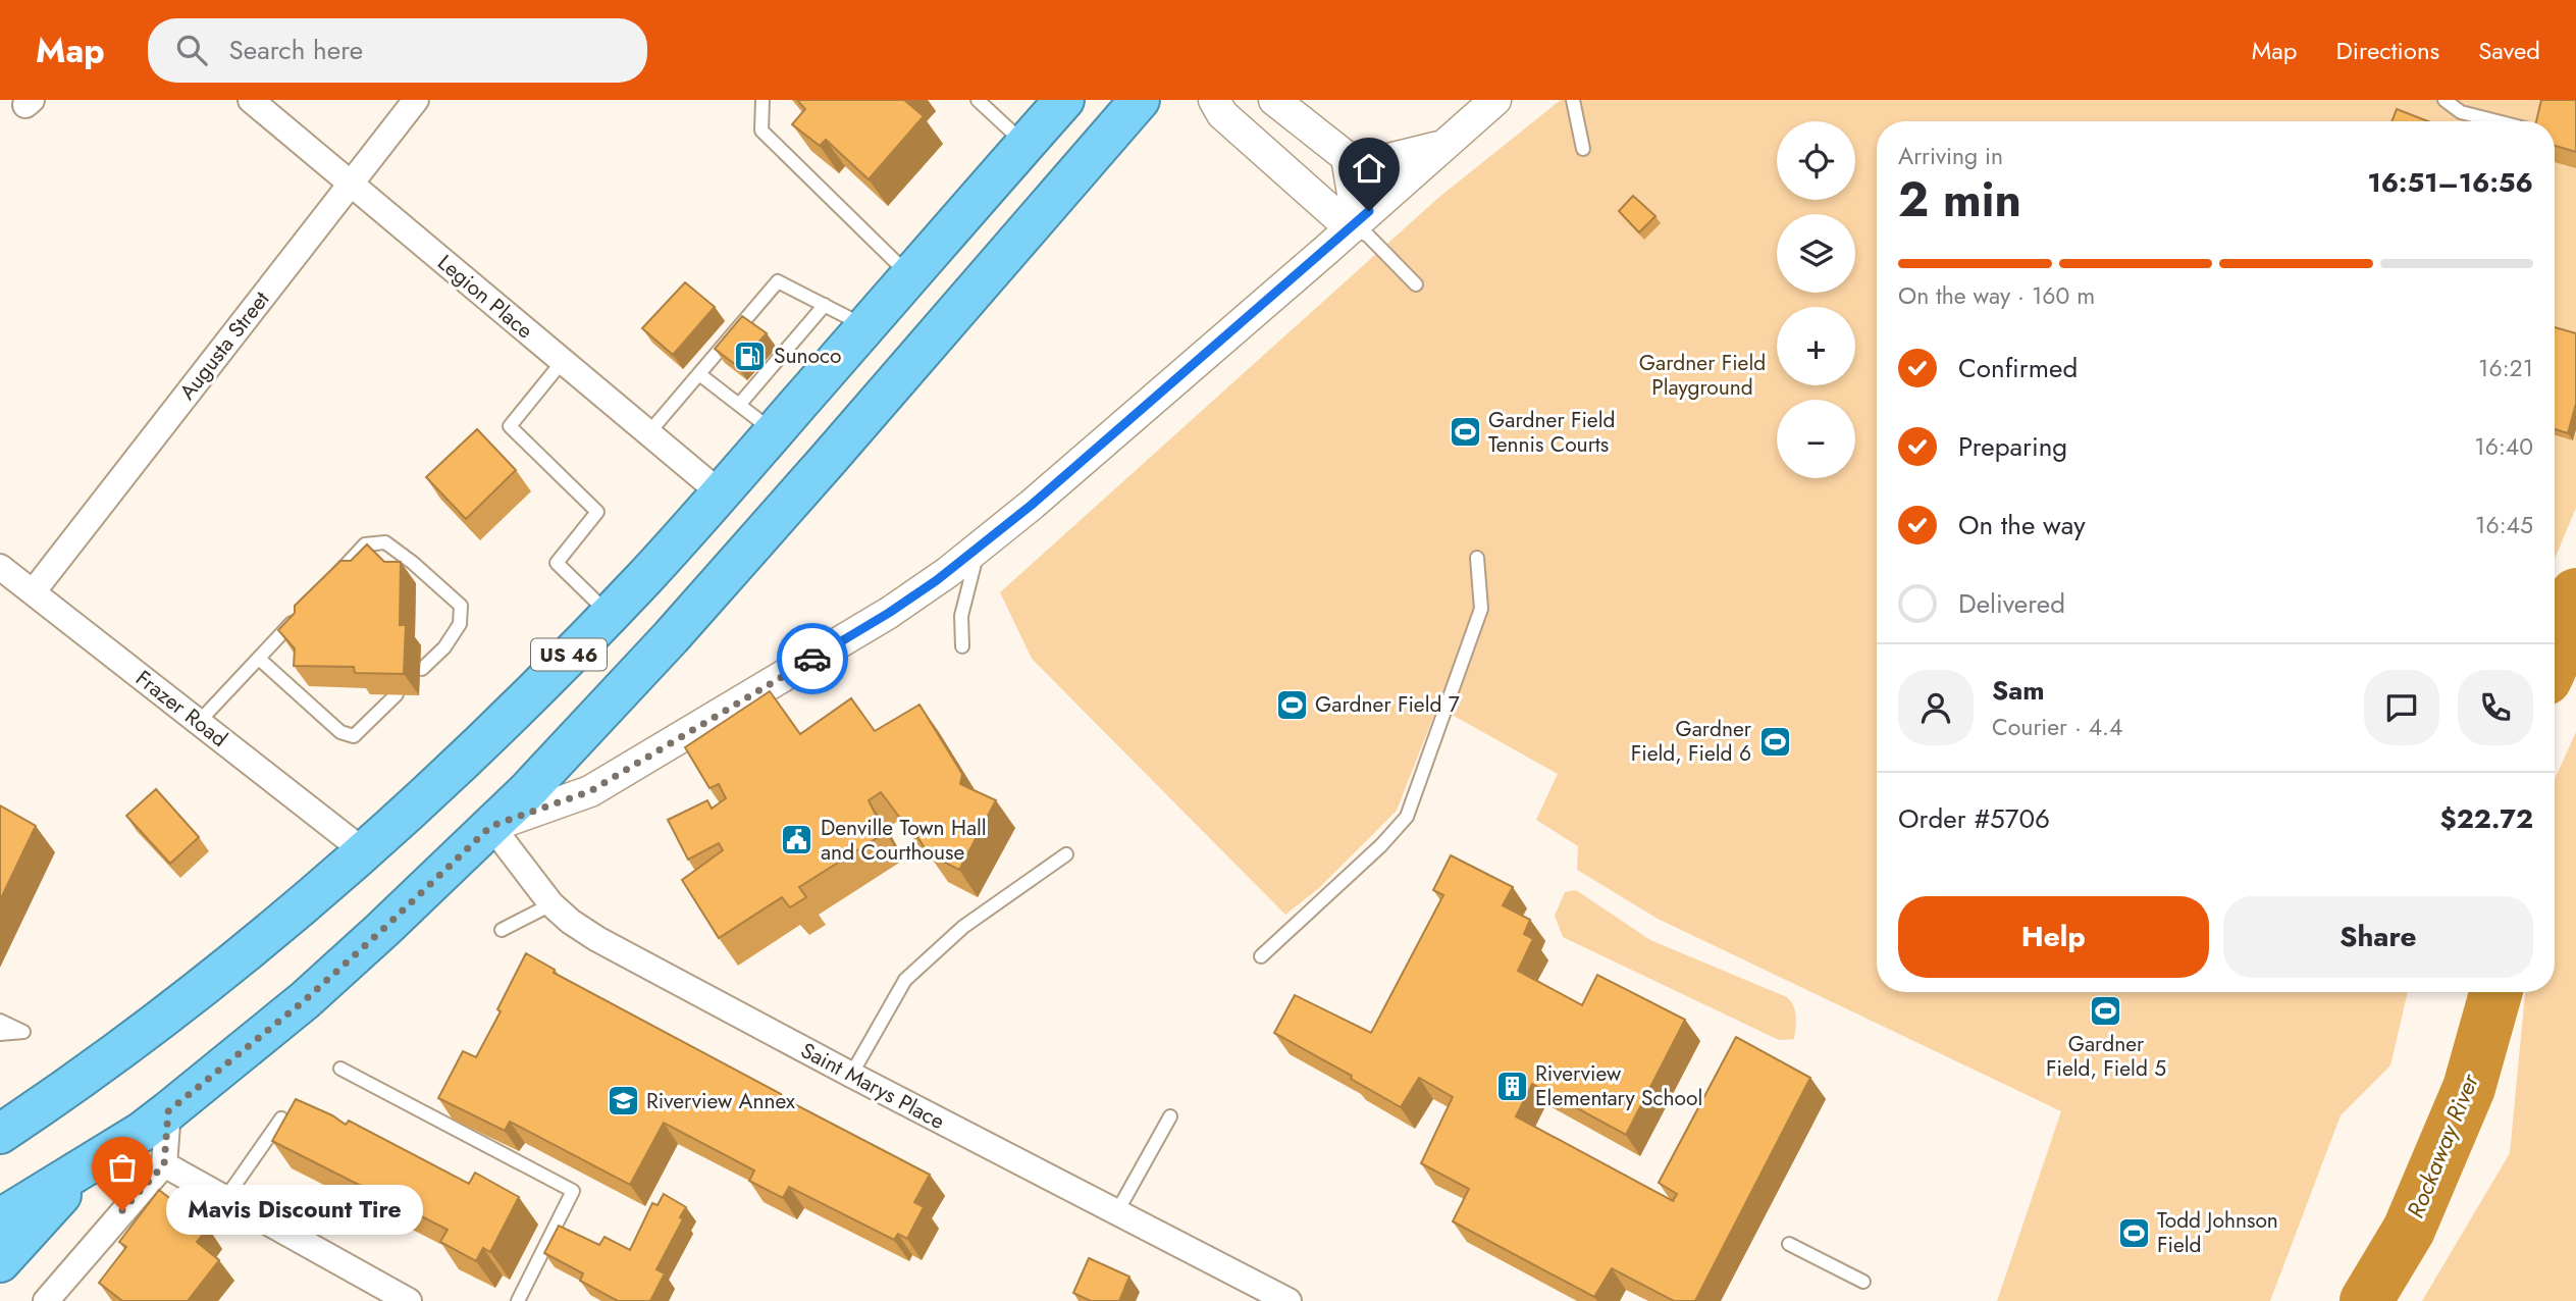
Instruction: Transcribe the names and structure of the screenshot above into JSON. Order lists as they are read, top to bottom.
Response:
{
  "streets": {
    "highway": ["US 46"],
    "street": [
      "Legion Place",
      "Augusta Street",
      "Frazer Road",
      "Saint Marys Place"
    ]
  },
  "crossings": [
    ["Legion Place", "Augusta Street"],
    ["Legion Place", "US 46"],
    ["Augusta Street", "Frazer Road"],
    ["US 46", "Frazer Road"],
    ["US 46", "Saint Marys Place"]
  ],
  "water": ["Rockaway River"],
  "parks": ["Gardner Field Playground"],
  "places": {
    "fuel station": ["Sunoco"],
    "sports": [
      "Gardner Field Tennis Courts",
      "Gardner Field 7",
      "Gardner Field, Field 6",
      "Gardner Field, Field 5",
      "Todd Johnson Field"
    ],
    "public building": ["Denville Town Hall and Courthouse"],
    "building": ["Riverview Elementary School"],
    "school or university": ["Riverview Annex"],
    "other": ["Mavis Discount Tire"]
  },
  "page": {
    "header": "Map",
    "search": "Search here",
    "nav": ["Map", "Directions", "Saved"],
    "map_buttons": ["+", "−"],
    "heading": ["2 min", "Arriving in", "16:51–16:56"],
    "panel": [
      "Sam",
      "Courier · 4.4",
      "Order #5706",
      "$22.72"
    ],
    "bar": "On the way · 160 m",
    "list": [
      ["Confirmed", "16:21"],
      ["Preparing", "16:40"],
      ["On the way", "16:45"],
      "Delivered"
    ],
    "buttons": ["Help", "Share"],
    "bubble": "Mavis Discount Tire"
  }
}
